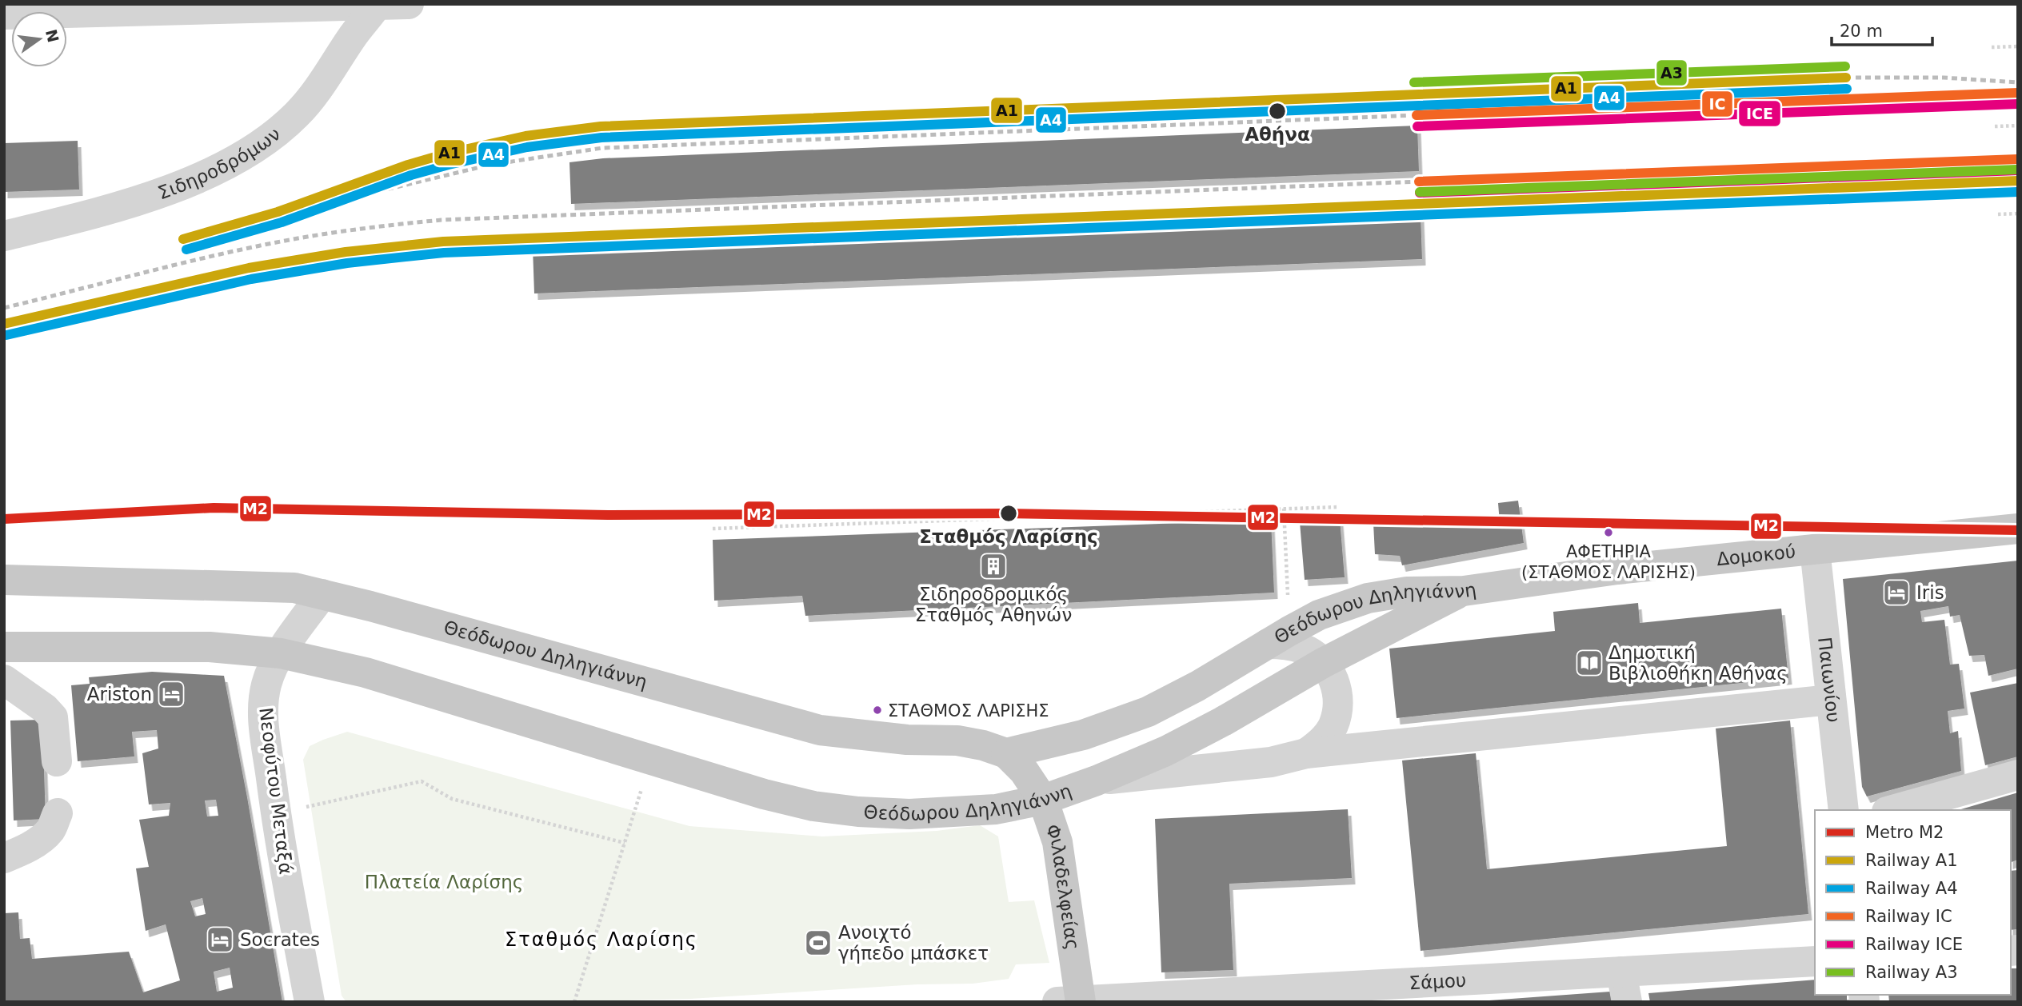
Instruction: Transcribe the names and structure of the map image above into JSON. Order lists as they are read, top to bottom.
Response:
{
  "streets": {
    "main road": ["Δομοκού", "Θεόδωρου Δηληγιάννη", "Φιλαδελφείας"],
    "street": [
      "Σιδηροδρόμων",
      "Παιωνίου",
      "Νεοφύτου Μεταξά",
      "Σάμου"
    ]
  },
  "crossings": [
    ["Δομοκού", "Θεόδωρου Δηληγιάννη"],
    ["Δομοκού", "Παιωνίου"],
    ["Θεόδωρου Δηληγιάννη", "Νεοφύτου Μεταξά"],
    ["Θεόδωρου Δηληγιάννη", "Φιλαδελφείας"],
    ["Φιλαδελφείας", "Σάμου"]
  ],
  "districts": ["Σταθμός Λαρίσης"],
  "parks": ["Πλατεία Λαρίσης"],
  "places": {
    "other": [
      "Αθήνα",
      "Σταθμός Λαρίσης",
      "ΑΦΕΤΗΡΙΑ (ΣΤΑΘΜΟΣ ΛΑΡΙΣΗΣ)",
      "ΣΤΑΘΜΟΣ ΛΑΡΙΣΗΣ"
    ],
    "building": ["Σιδηροδρομικός Σταθμός Αθηνών"],
    "hotel": ["Iris", "Ariston", "Socrates"],
    "library": ["Δημοτική Βιβλιοθήκη Αθήνας"],
    "sports": ["Ανοιχτό γήπεδο μπάσκετ"]
  },
  "lines": [
    "rail line A3",
    "rail line A1",
    "rail line A4",
    "rail line IC",
    "rail line ICE",
    "metro line Μ2"
  ],
  "legend": [
    "Metro Μ2",
    "Railway A1",
    "Railway A4",
    "Railway IC",
    "Railway ICE",
    "Railway A3"
  ],
  "scale_bar": "20 m",
  "north": "right"
}
